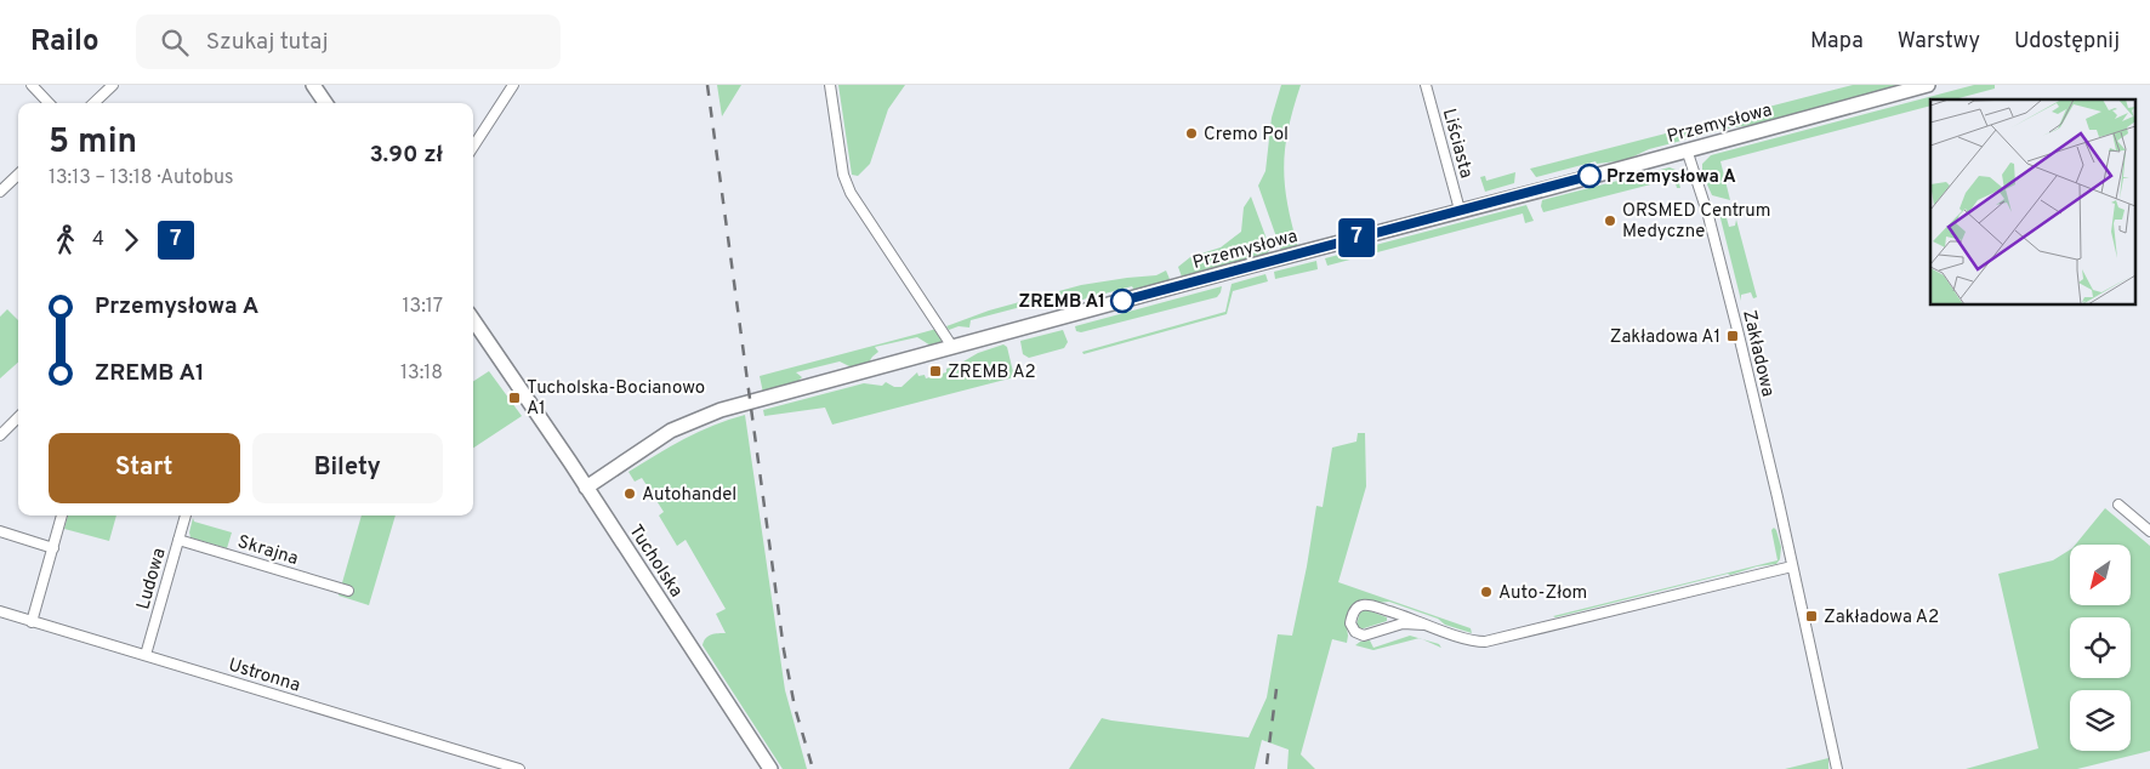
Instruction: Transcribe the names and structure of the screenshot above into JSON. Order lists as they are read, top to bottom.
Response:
{
  "streets": {
    "street": [
      "Przemysłowa",
      "Liściasta",
      "Zakładowa",
      "Skrajna",
      "Tucholska",
      "Ludowa",
      "Ustronna"
    ]
  },
  "crossings": [
    ["Przemysłowa", "Liściasta"],
    ["Przemysłowa", "Zakładowa"],
    ["Przemysłowa", "Tucholska"],
    ["Skrajna", "Ludowa"],
    ["Ludowa", "Ustronna"]
  ],
  "places": {
    "other": [
      "Cremo Pol",
      "Przemysłowa A",
      "ORSMED Centrum Medyczne",
      "ZREMB A1",
      "Autohandel",
      "Auto-Złom"
    ],
    "transit": [
      "Zakładowa A1",
      "ZREMB A2",
      "Tucholska-Bocianowo A1",
      "Zakładowa A2"
    ]
  },
  "lines": ["bus line 7"],
  "north": "bottom left",
  "page": {
    "header": "Railo",
    "search": "Szukaj tutaj",
    "nav": ["Mapa", "Warstwy", "Udostępnij"],
    "on_map": "7",
    "heading": ["5 min", "13:13 – 13:18 · Autobus", "3.90 zł"],
    "legs": ["4", "7"],
    "list": [
      {
        "name": "Przemysłowa A",
        "value": "13:17"
      },
      {
        "name": "ZREMB A1",
        "value": "13:18"
      }
    ],
    "buttons": ["Start", "Bilety"]
  }
}
